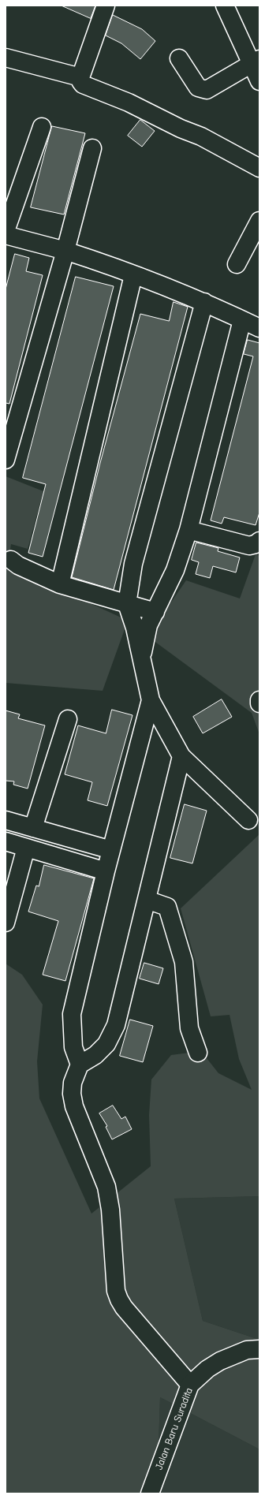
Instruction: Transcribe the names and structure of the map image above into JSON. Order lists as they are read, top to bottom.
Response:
{
  "streets": {
    "street": ["Jalan Baru Suradita"]
  }
}
